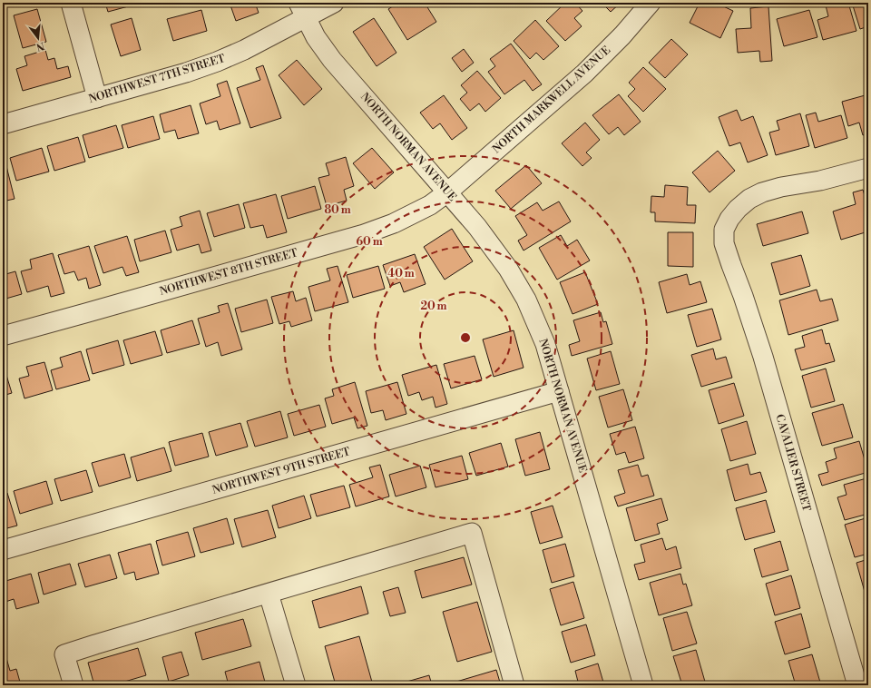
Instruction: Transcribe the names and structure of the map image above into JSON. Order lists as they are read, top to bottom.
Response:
{
  "streets": {
    "street": [
      "NORTHWEST 7TH STREET",
      "NORTH MARKWELL AVENUE",
      "NORTH NORMAN AVENUE",
      "NORTHWEST 8TH STREET",
      "CAVALIER STREET",
      "NORTHWEST 9TH STREET"
    ]
  },
  "crossings": [
    ["NORTHWEST 7TH STREET", "NORTH NORMAN AVENUE"],
    ["NORTH MARKWELL AVENUE", "NORTH NORMAN AVENUE"],
    ["NORTH MARKWELL AVENUE", "NORTHWEST 8TH STREET"],
    ["NORTH NORMAN AVENUE", "NORTHWEST 8TH STREET"],
    ["NORTH NORMAN AVENUE", "NORTHWEST 9TH STREET"]
  ],
  "north": "bottom",
  "rings": [
    "80 m",
    "60 m",
    "40 m",
    "20 m"
  ]
}
